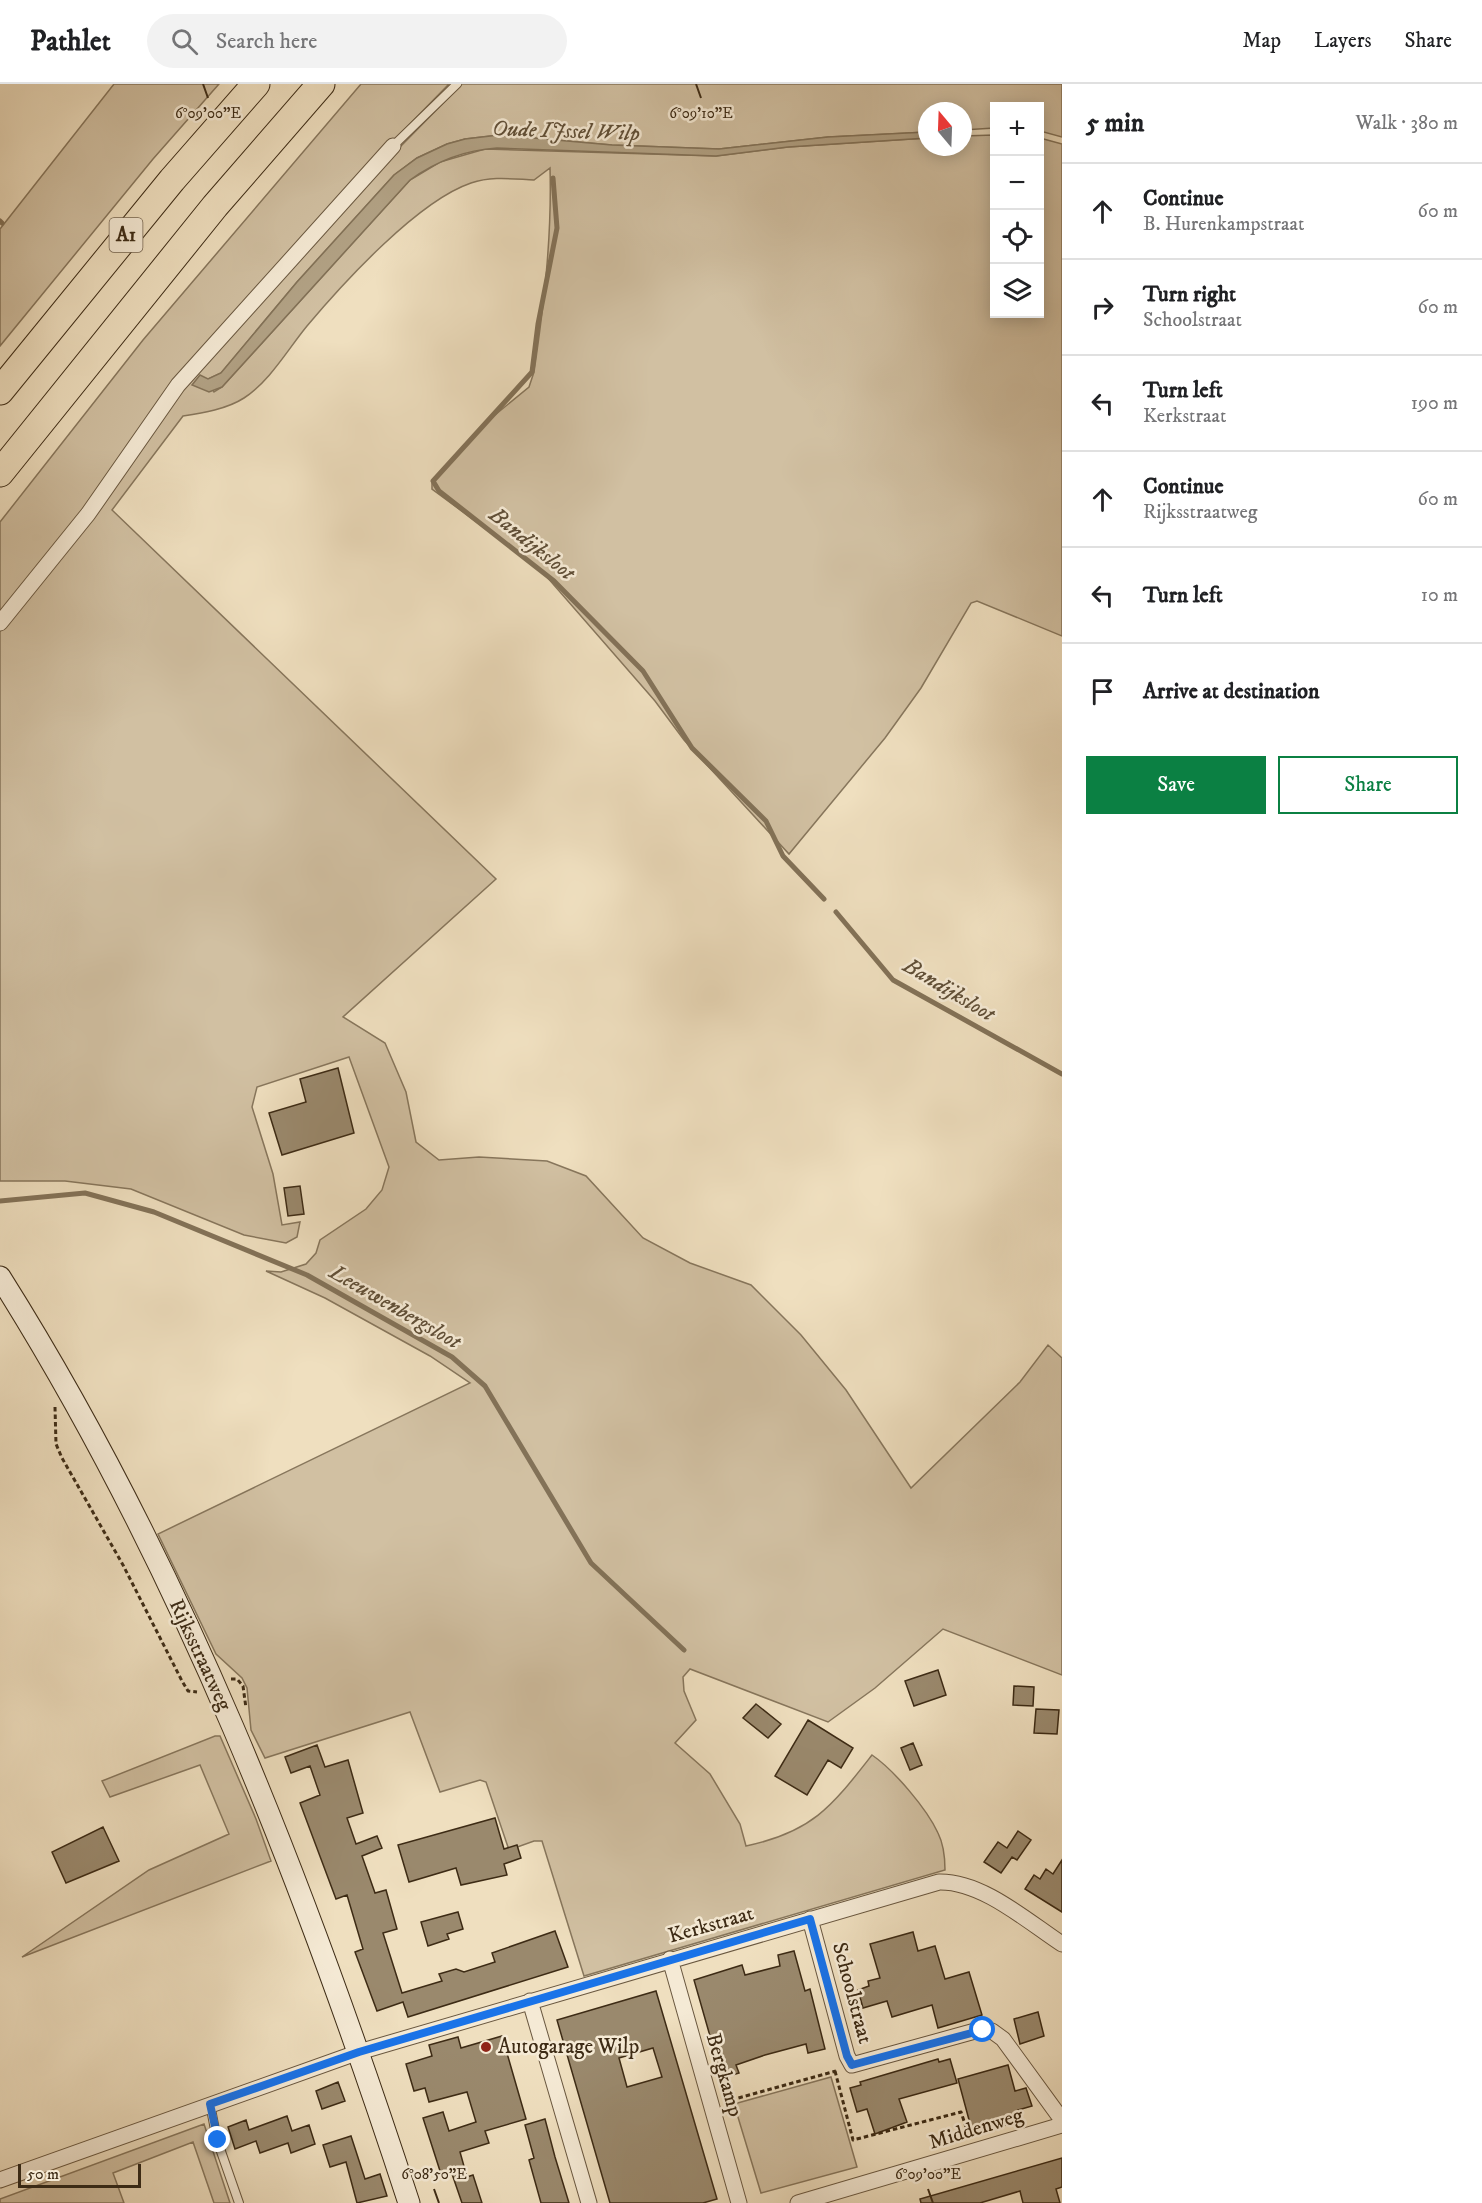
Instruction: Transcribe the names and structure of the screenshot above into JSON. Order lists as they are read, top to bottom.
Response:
{
  "streets": {
    "highway": ["A1"],
    "main road": ["Rijksstraatweg"],
    "street": [
      "Kerkstraat",
      "Schoolstraat",
      "Bergkamp",
      "Middenweg"
    ]
  },
  "crossings": [
    ["Rijksstraatweg", "Kerkstraat"],
    ["Kerkstraat", "Schoolstraat"],
    ["Kerkstraat", "Bergkamp"]
  ],
  "water": ["Oude IJssel Wilp", "Bandijksloot", "Leeuwenbergsloot"],
  "places": ["Autogarage Wilp"],
  "scale_bar": "50 m",
  "north": "top",
  "page": {
    "header": "Pathlet",
    "search": "Search here",
    "nav": ["Map", "Layers", "Share"],
    "heading": ["5 min", "Walk · 380 m"],
    "map_buttons": ["+", "−"],
    "list": [
      ["Continue", "B. Hurenkampstraat", "60 m"],
      ["Turn right", "Schoolstraat", "60 m"],
      ["Turn left", "Kerkstraat", "190 m"],
      ["Continue", "Rijksstraatweg", "60 m"],
      ["Turn left", "10 m"],
      "Arrive at destination"
    ],
    "buttons": ["Save", "Share"],
    "scale": "50 m"
  },
  "coordinates": ["6°09'10\"E", "6°09'00\"E", "6°08'50\"E"]
}
